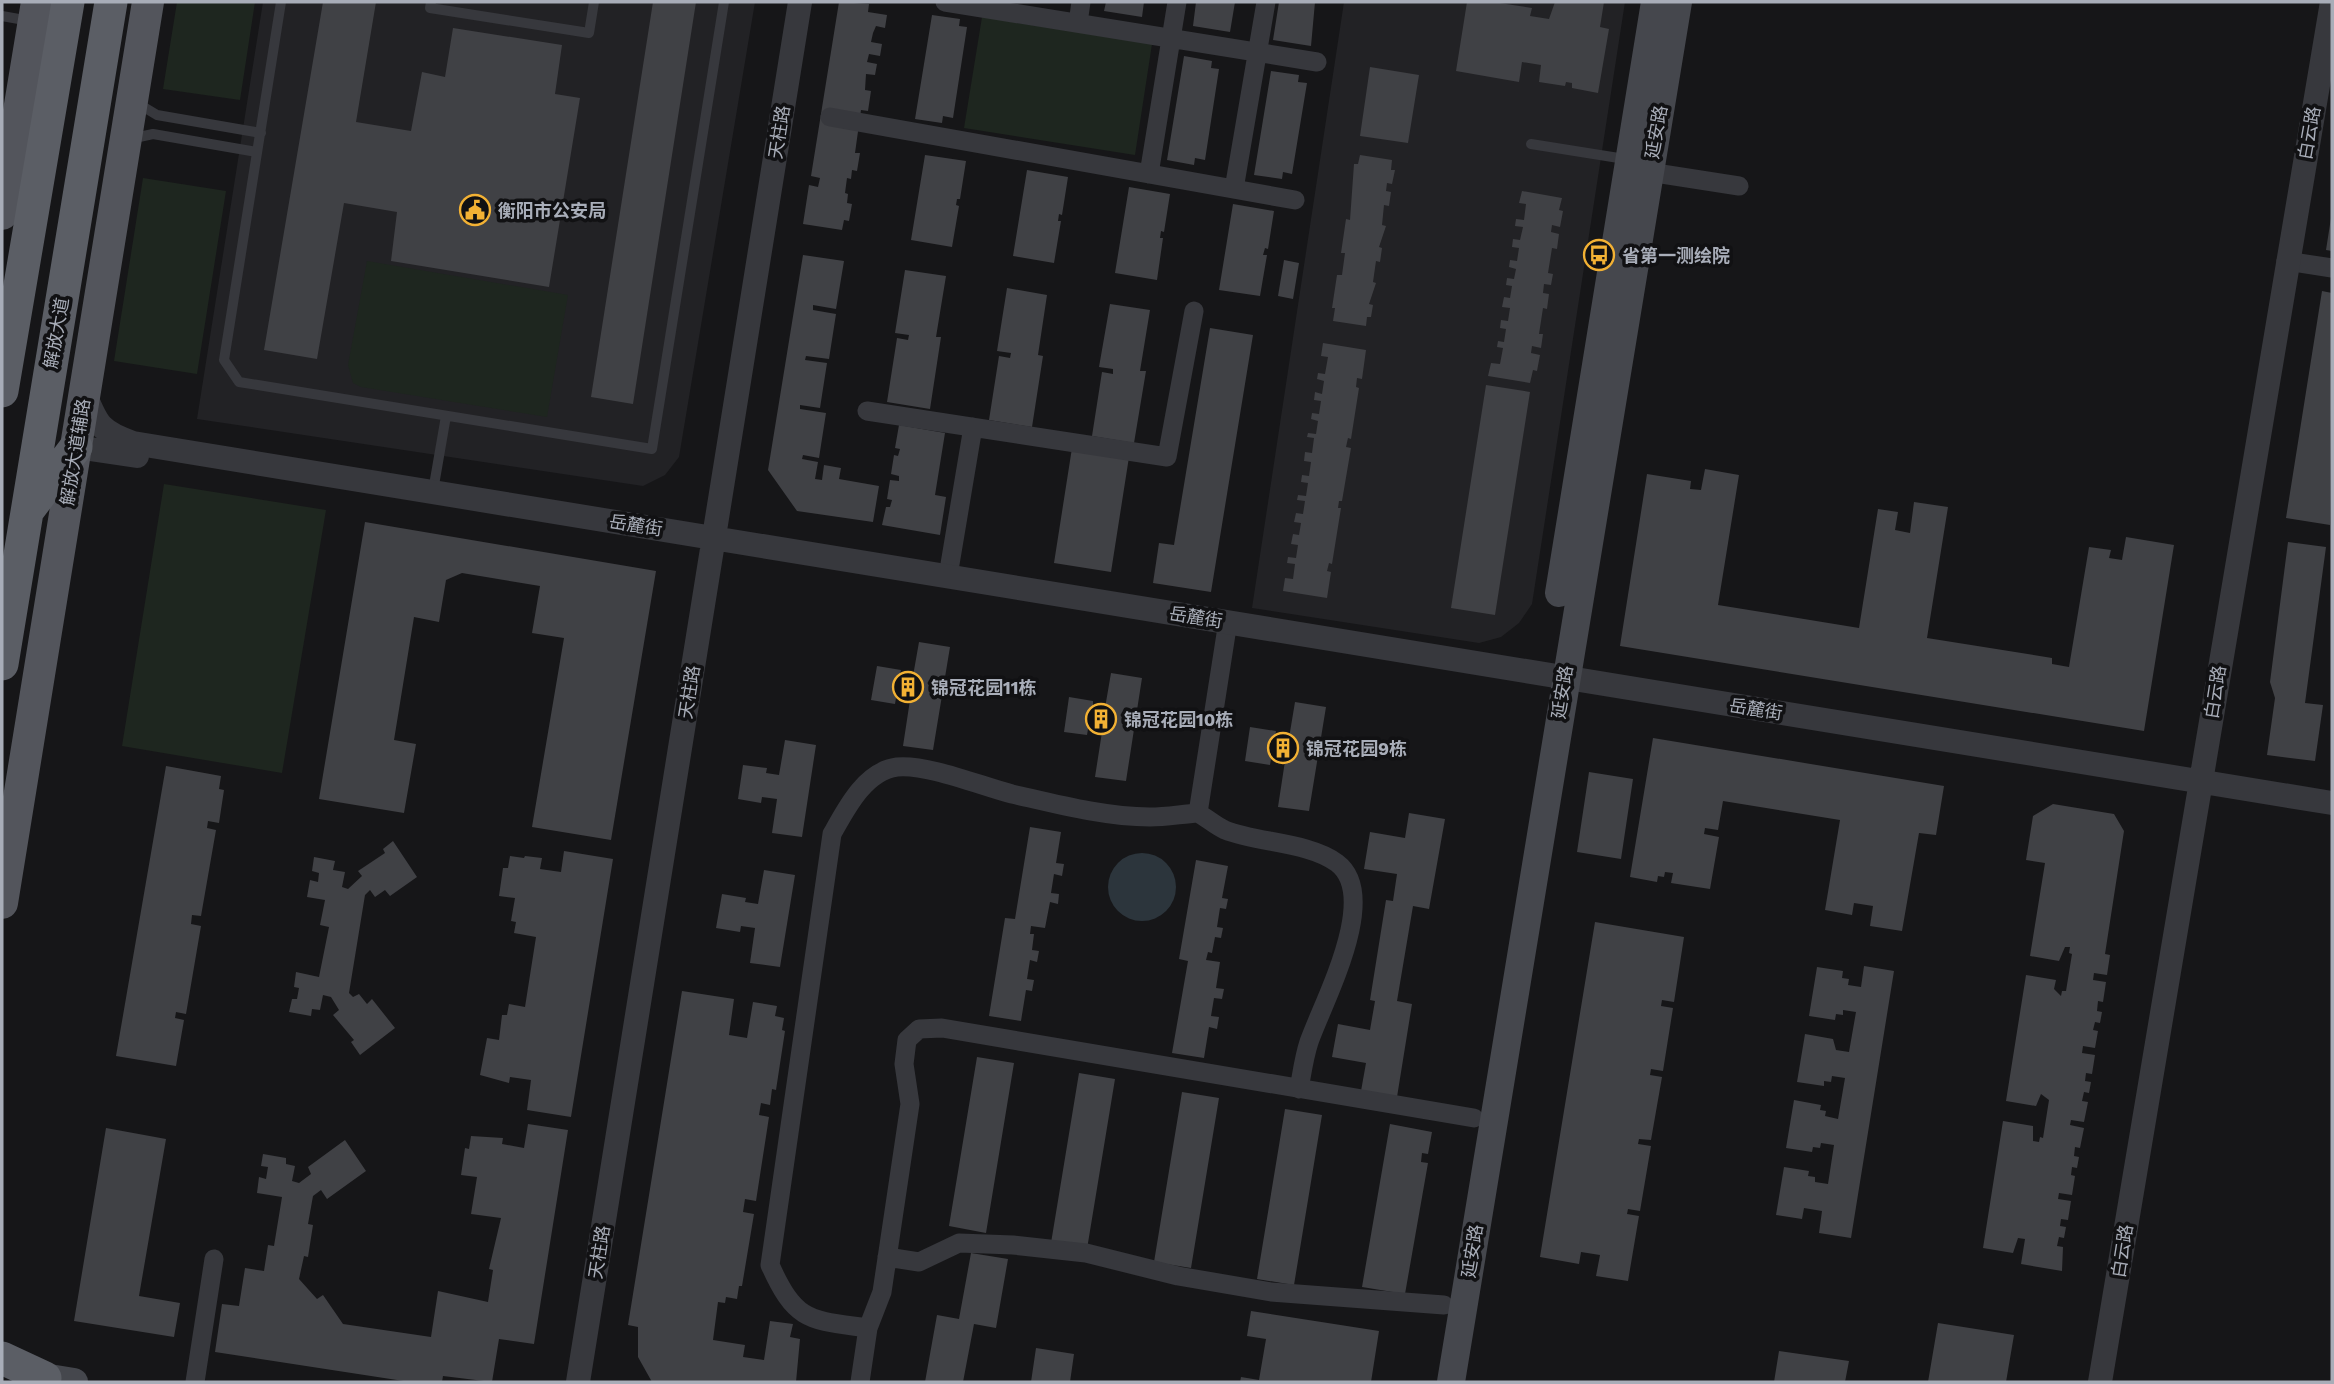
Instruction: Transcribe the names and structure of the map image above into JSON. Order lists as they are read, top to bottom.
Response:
{
  "streets": {
    "highway": ["解放大道"],
    "main road": ["延安路", "解放大道辅路"],
    "street": ["天柱路", "白云路", "岳麓街"]
  },
  "crossings": [
    ["天柱路", "岳麓街"],
    ["延安路", "岳麓街"],
    ["白云路", "岳麓街"],
    ["解放大道辅路", "岳麓街"]
  ],
  "places": {
    "public building": ["衡阳市公安局"],
    "bus stop": ["省第一测绘院"],
    "building": ["锦冠花园11栋", "锦冠花园10栋", "锦冠花园9栋"]
  }
}
